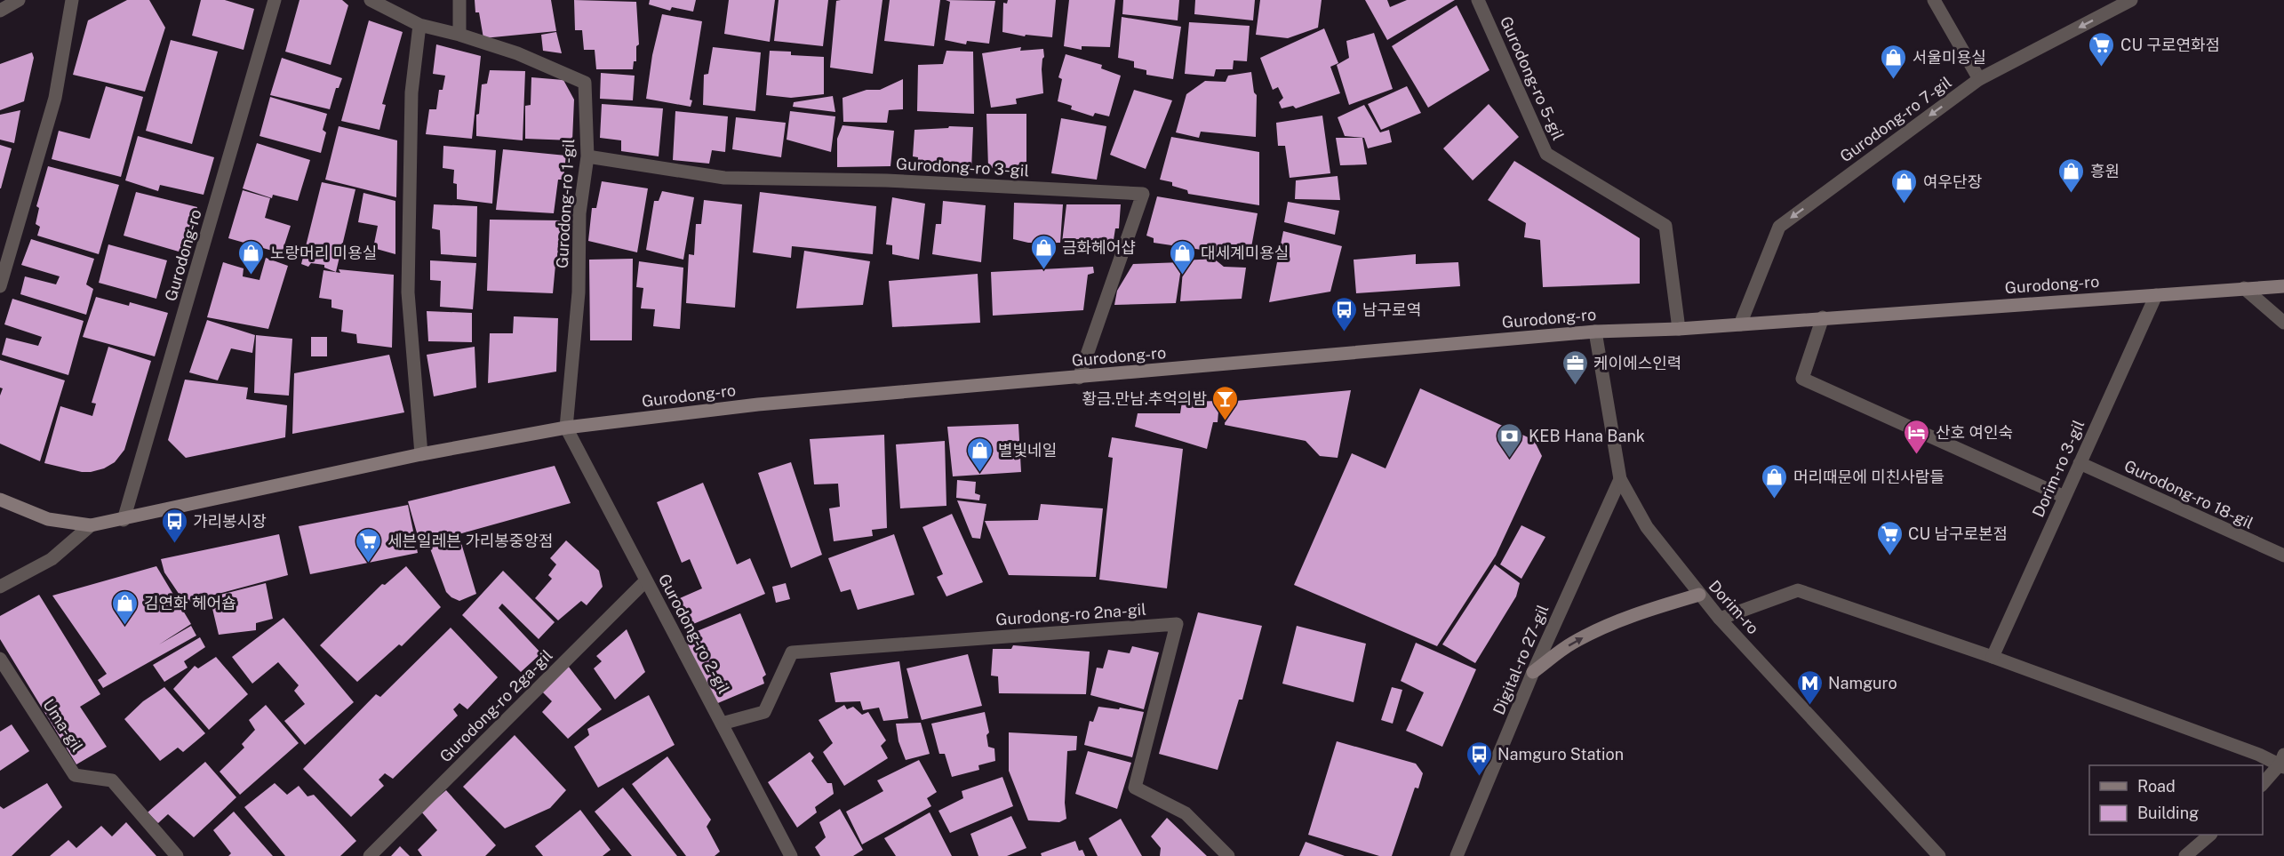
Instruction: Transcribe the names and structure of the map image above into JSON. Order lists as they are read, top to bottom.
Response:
{
  "streets": {
    "main road": ["Gurodong-ro"],
    "street": [
      "Gurodong-ro 5-gil",
      "Gurodong-ro 7-gil",
      "Gurodong-ro 3-gil",
      "Gurodong-ro 1-gil",
      "Dorim-ro 3-gil",
      "Gurodong-ro 18-gil",
      "Dorim-ro",
      "Gurodong-ro 2na-gil",
      "Gurodong-ro 2-gil",
      "Digital-ro 27-gil",
      "Gurodong-ro 2ga-gil",
      "Uma-gil"
    ]
  },
  "crossings": [
    ["Gurodong-ro 5-gil", "Gurodong-ro"],
    ["Gurodong-ro 7-gil", "Gurodong-ro"],
    ["Gurodong-ro 3-gil", "Gurodong-ro 1-gil"],
    ["Gurodong-ro 3-gil", "Gurodong-ro"],
    ["Gurodong-ro 1-gil", "Gurodong-ro"],
    ["Gurodong-ro 1-gil", "Gurodong-ro 2-gil"],
    ["Gurodong-ro", "Dorim-ro 3-gil"],
    ["Gurodong-ro", "Dorim-ro"],
    ["Gurodong-ro", "Gurodong-ro 2-gil"],
    ["Dorim-ro 3-gil", "Gurodong-ro 18-gil"],
    ["Dorim-ro", "Digital-ro 27-gil"],
    ["Gurodong-ro 2na-gil", "Gurodong-ro 2-gil"],
    ["Gurodong-ro 2-gil", "Gurodong-ro 2ga-gil"]
  ],
  "one_way": ["Gurodong-ro 7-gil"],
  "places": {
    "supermarket": ["CU 구로연화점", "CU 남구로본점", "세븐일레븐 가리봉중앙점"],
    "shop": [
      "서울미용실",
      "흥원",
      "여우단장",
      "금화헤어샵",
      "노랑머리 미용실",
      "대세계미용실",
      "별빛네일",
      "머리때문에 미친사람들",
      "김연화 헤어숍"
    ],
    "bus stop": ["남구로역", "가리봉시장", "Namguro Station"],
    "office": ["케이에스인력"],
    "bar": ["황금.만남.추억의밤"],
    "hotel": ["산호 여인숙"],
    "bank": ["KEB Hana Bank"],
    "metro station": ["Namguro"]
  },
  "legend": ["Road", "Building"]
}
